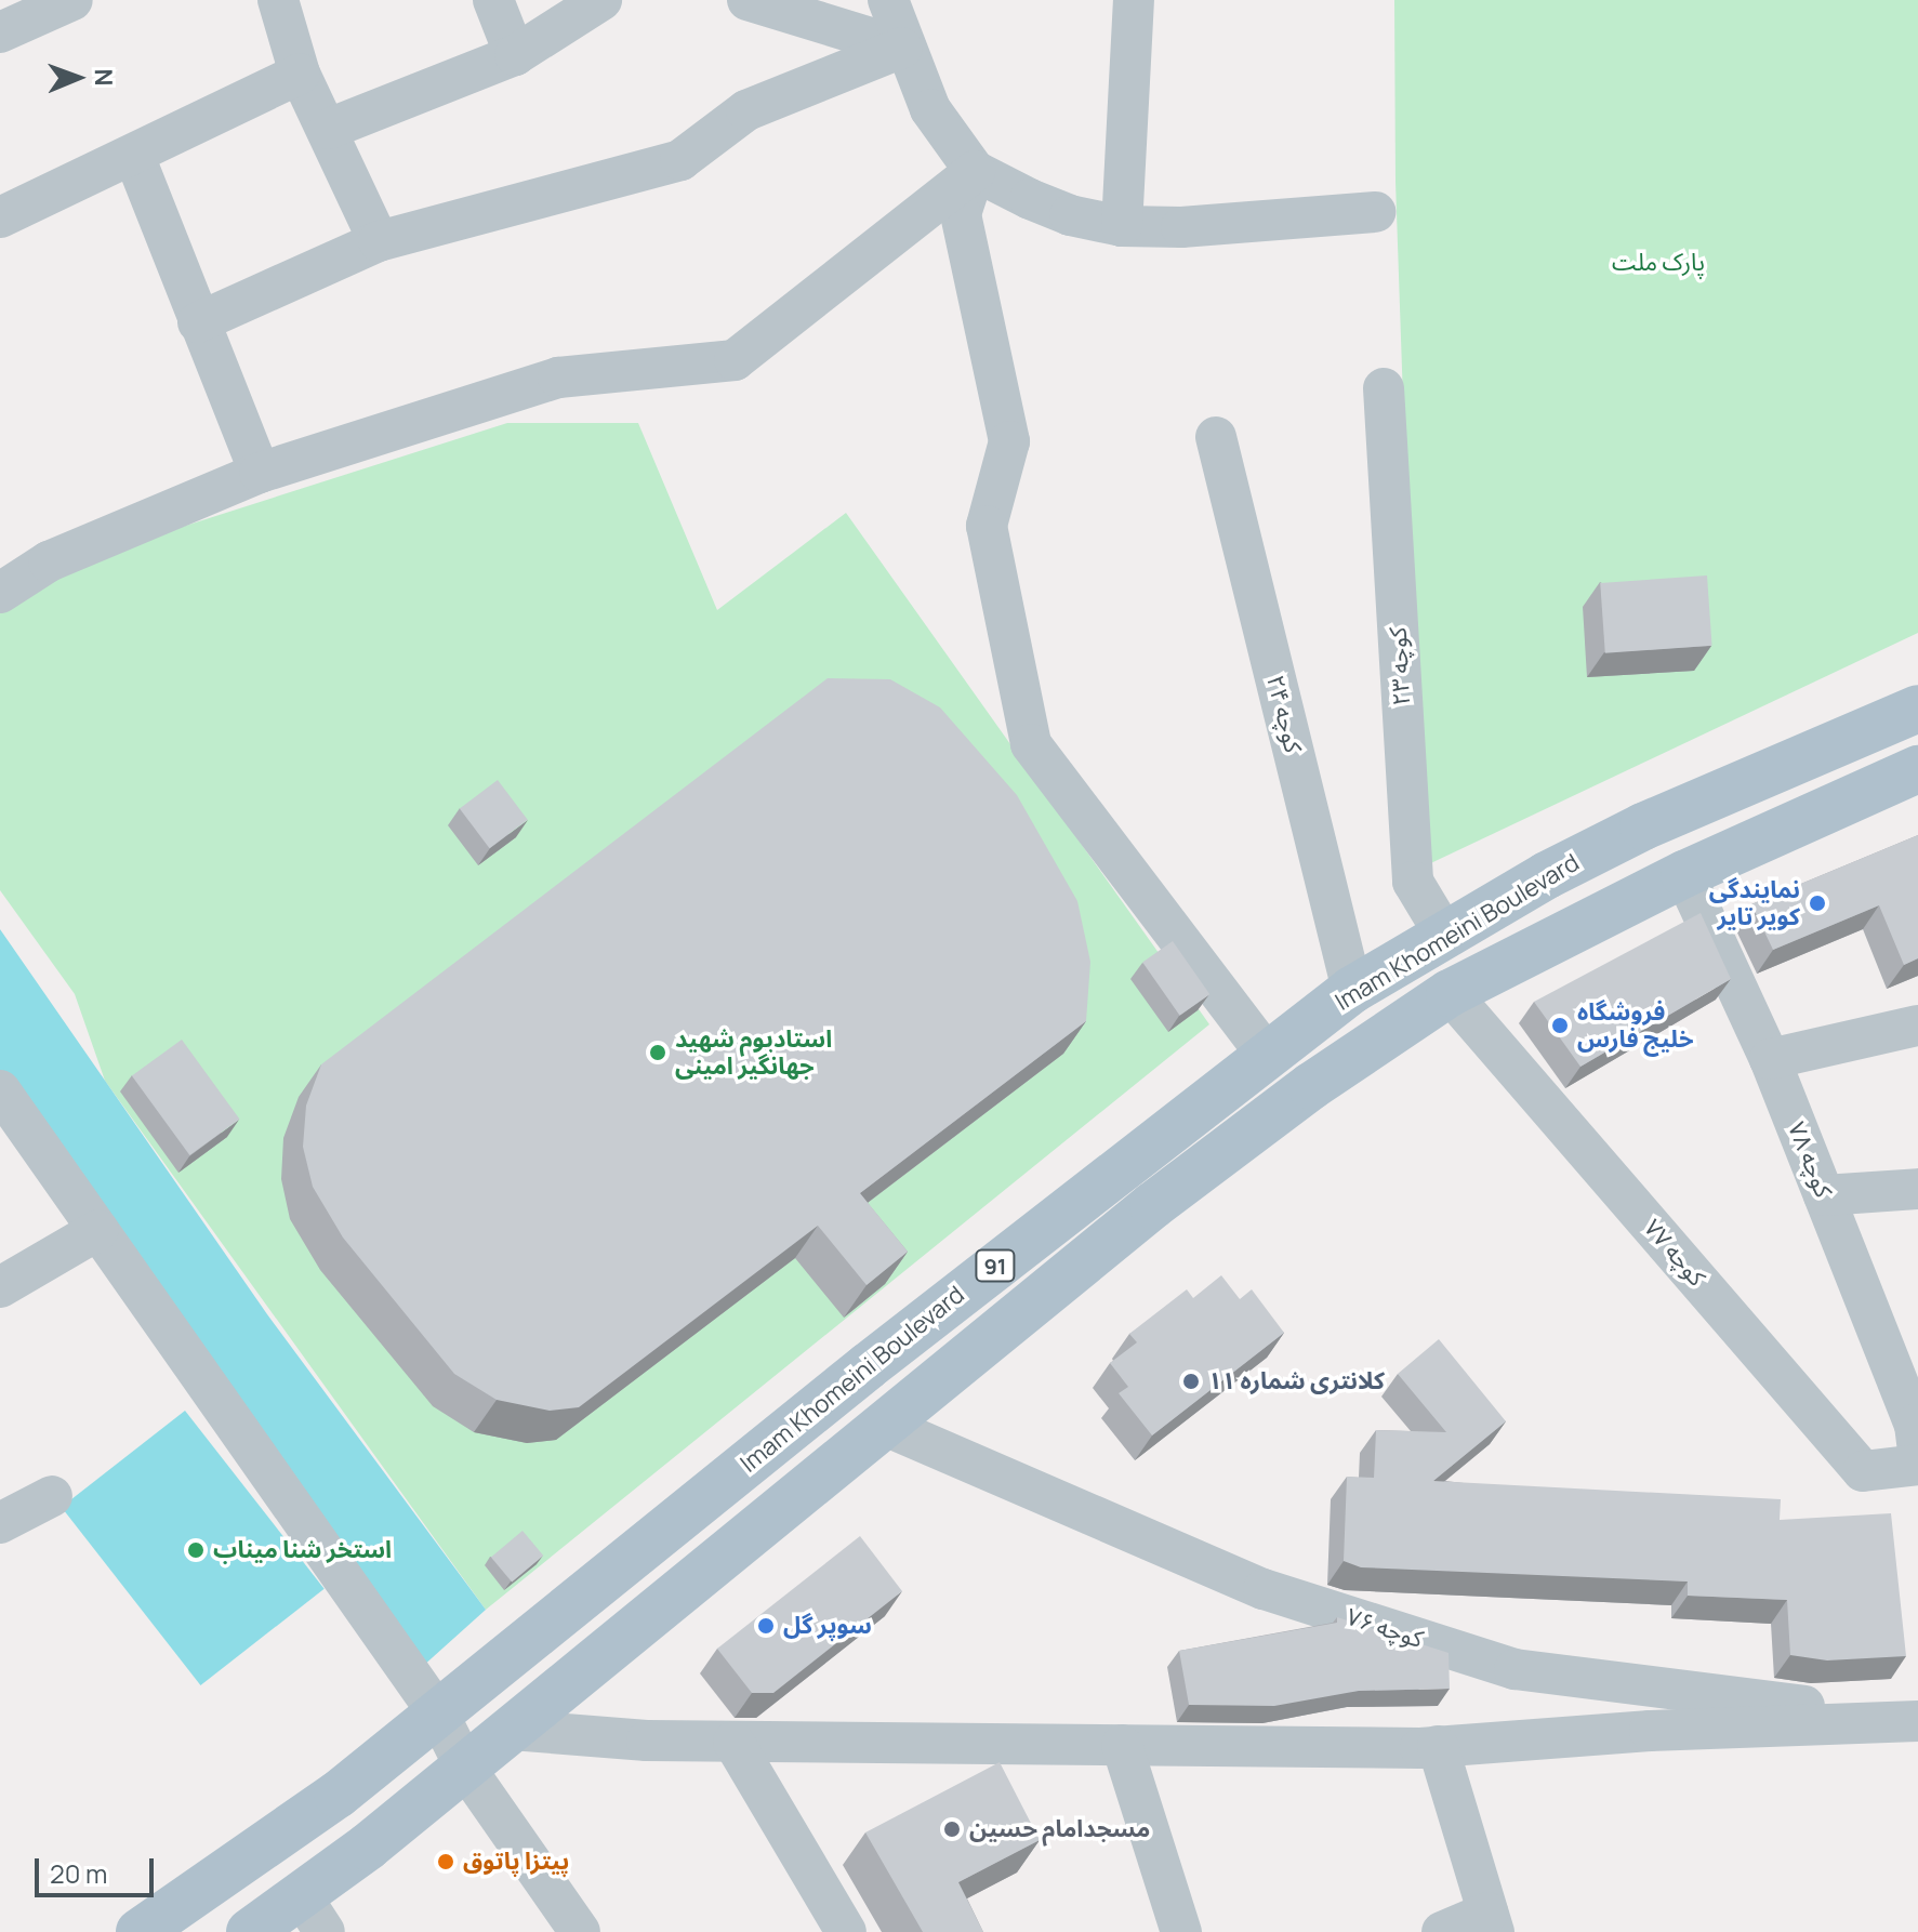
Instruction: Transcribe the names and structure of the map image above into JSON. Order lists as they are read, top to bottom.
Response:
{
  "streets": {
    "main road": ["Imam Khomeini Boulevard", "91"],
    "street": [
      "کوچه ۲۳",
      "کوچه ۲۴",
      "کوچه ۷۸",
      "کوچه ۷۷",
      "کوچه ۷۶"
    ]
  },
  "crossings": [
    ["کوچه ۲۳", "Imam Khomeini Boulevard"],
    ["کوچه ۲۴", "Imam Khomeini Boulevard"],
    ["Imam Khomeini Boulevard", "کوچه ۷۸"],
    ["Imam Khomeini Boulevard", "کوچه ۷۷"],
    ["Imam Khomeini Boulevard", "کوچه ۷۶"]
  ],
  "parks": ["پارک ملت"],
  "places": [
    "نمایندگی کویر تایر",
    "فروشگاه خلیج فارس",
    "استادیوم شهید جهانگیر امینی",
    "کلانتری شماره ۱۱",
    "استخر شنا میناب",
    "سوپر گل",
    "مسجدامام حسین",
    "پیتزا پاتوق"
  ],
  "scale_bar": "20 m",
  "north": "right"
}
